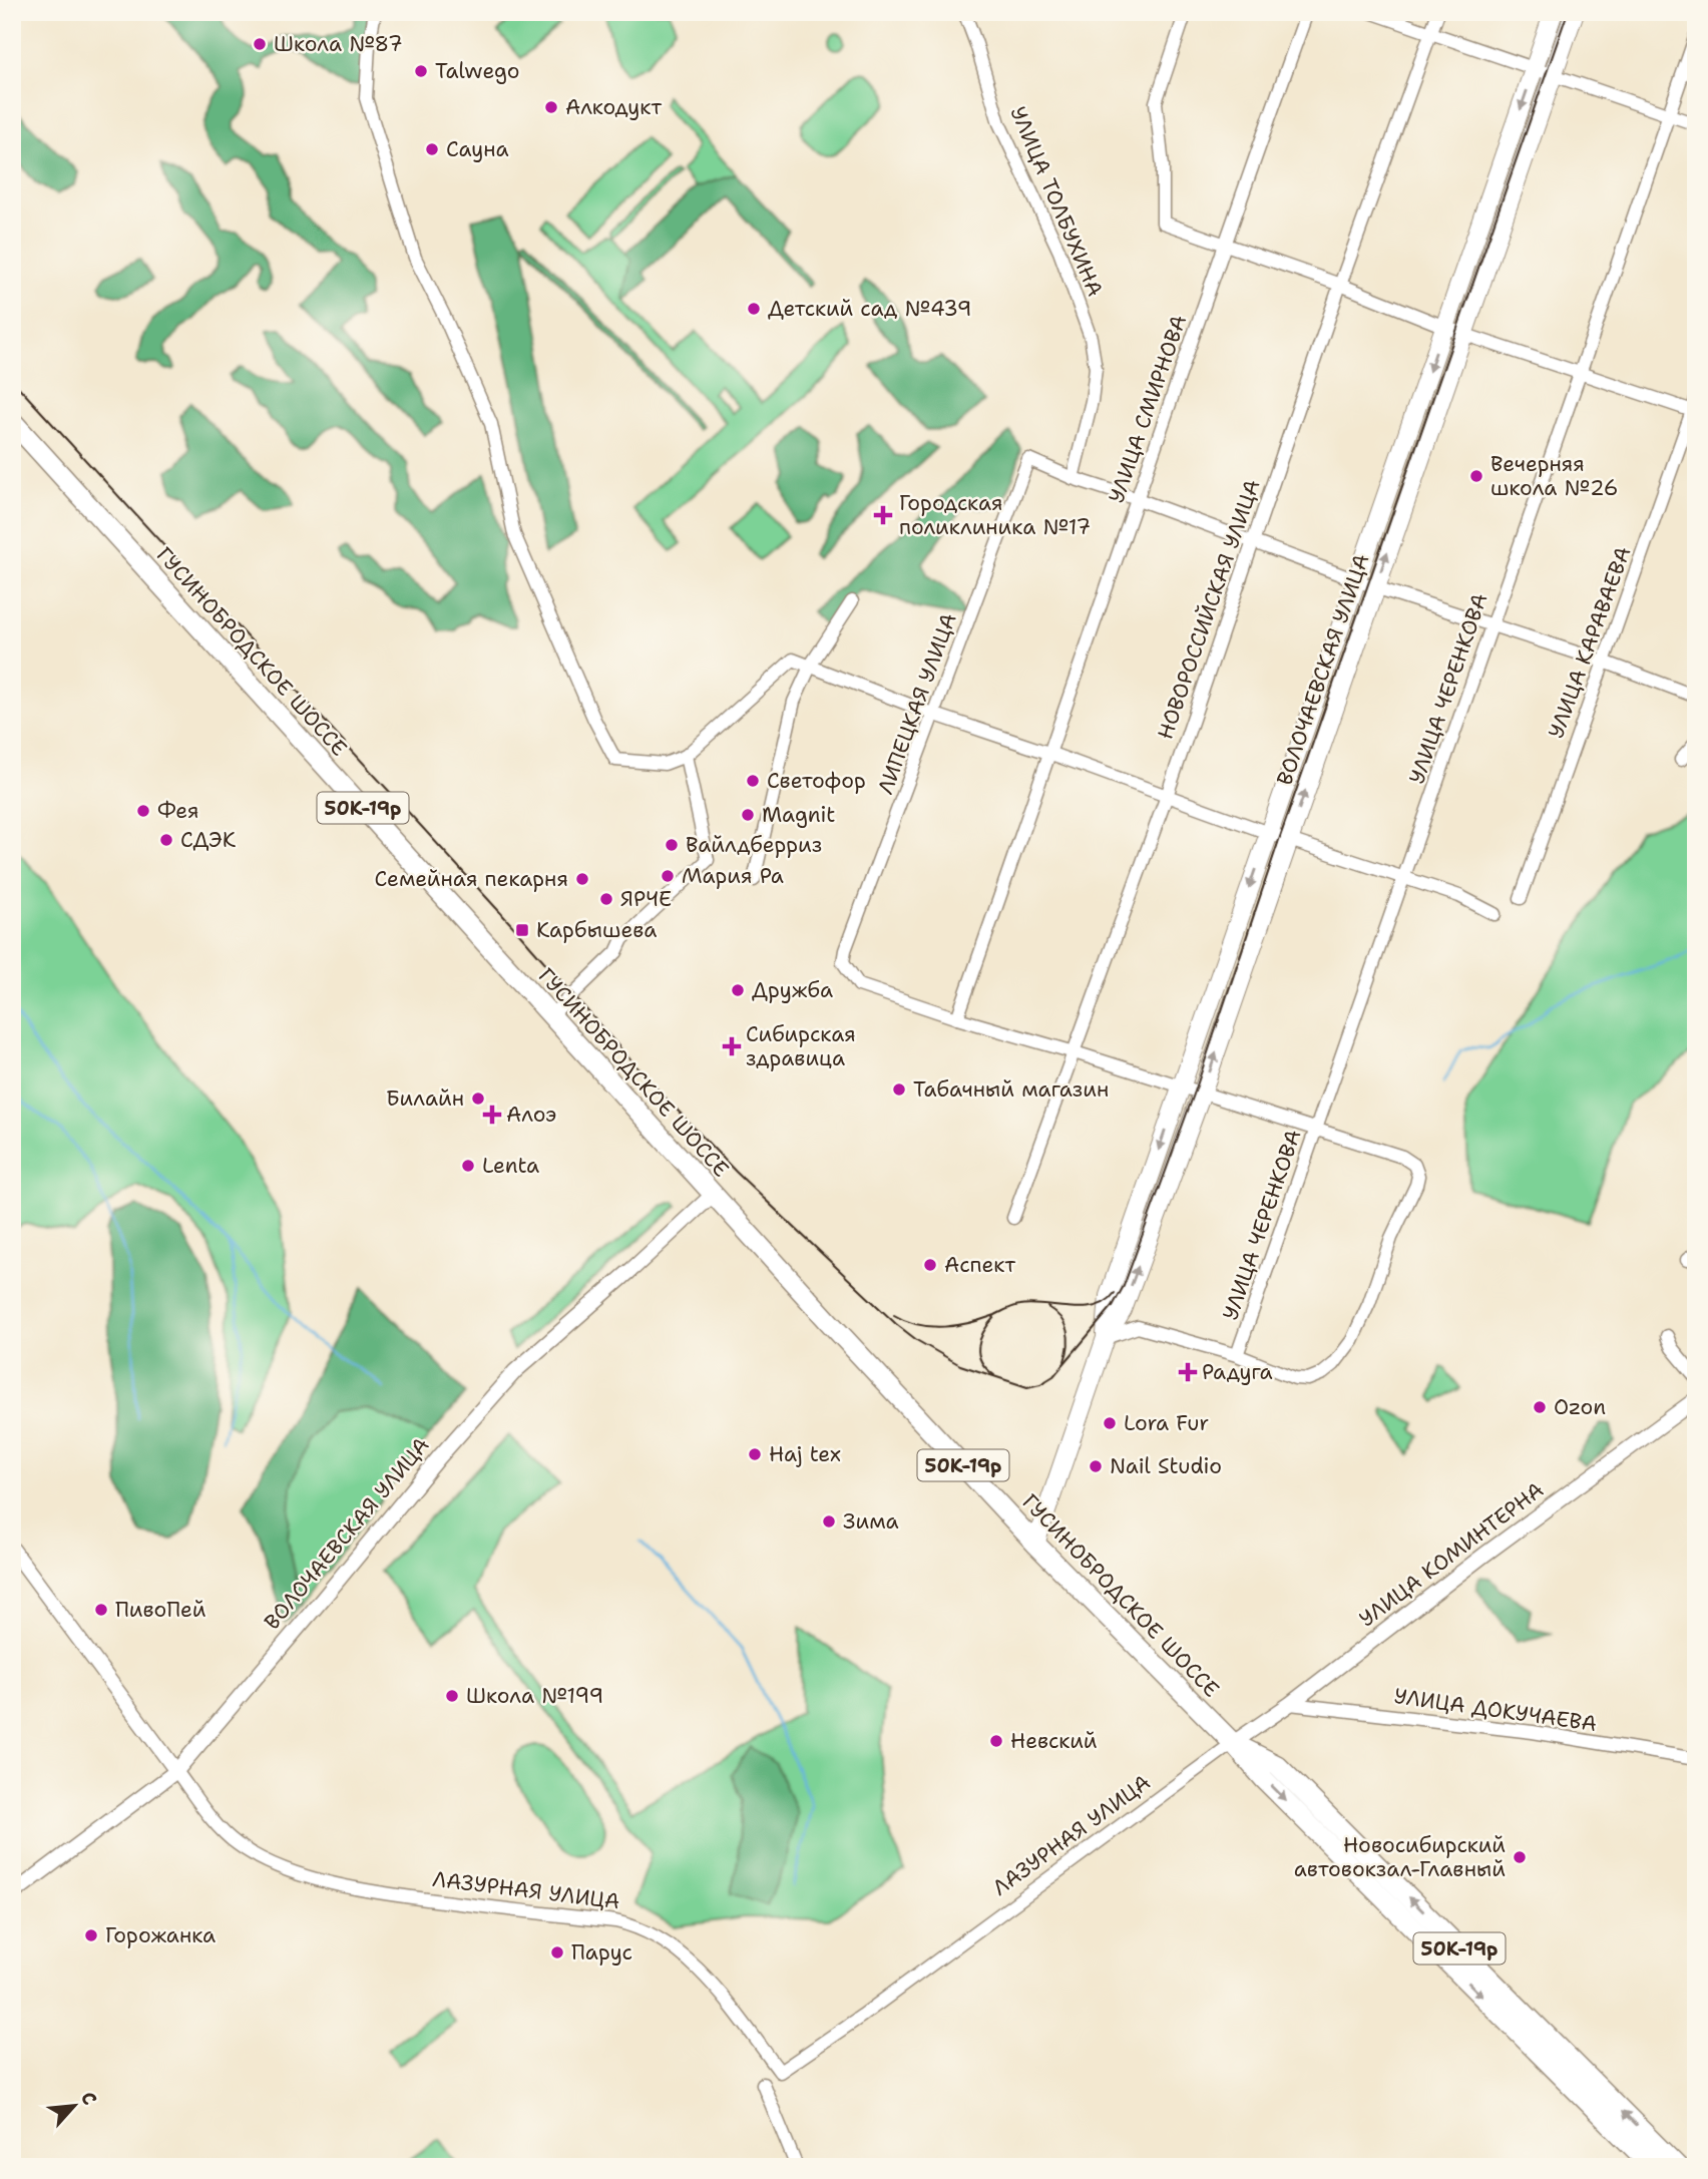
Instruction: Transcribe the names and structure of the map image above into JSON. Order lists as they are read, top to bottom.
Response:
{
  "streets": {
    "main road": ["ГУСИНОБРОДСКОЕ ШОССЕ", "ВОЛОЧАЕВСКАЯ УЛИЦА", "50К-19р"],
    "street": [
      "УЛИЦА ТОЛБУХИНА",
      "УЛИЦА СМИРНОВА",
      "НОВОРОССИЙСКАЯ УЛИЦА",
      "УЛИЦА КАРАВАЕВА",
      "УЛИЦА ЧЕРЕНКОВА",
      "ЛИПЕЦКАЯ УЛИЦА",
      "УЛИЦА КОМИНТЕРНА",
      "УЛИЦА ДОКУЧАЕВА",
      "ЛАЗУРНАЯ УЛИЦА"
    ]
  },
  "crossings": [
    ["УЛИЦА ТОЛБУХИНА", "ЛИПЕЦКАЯ УЛИЦА"],
    ["УЛИЦА СМИРНОВА", "ЛИПЕЦКАЯ УЛИЦА"],
    ["ГУСИНОБРОДСКОЕ ШОССЕ", "ВОЛОЧАЕВСКАЯ УЛИЦА"],
    ["ГУСИНОБРОДСКОЕ ШОССЕ", "УЛИЦА КОМИНТЕРНА"],
    ["ГУСИНОБРОДСКОЕ ШОССЕ", "ЛАЗУРНАЯ УЛИЦА"],
    ["ВОЛОЧАЕВСКАЯ УЛИЦА", "ЛАЗУРНАЯ УЛИЦА"],
    ["УЛИЦА КОМИНТЕРНА", "УЛИЦА ДОКУЧАЕВА"],
    ["УЛИЦА КОМИНТЕРНА", "ЛАЗУРНАЯ УЛИЦА"]
  ],
  "places": {
    "other": [
      "Школа №87",
      "Talwego",
      "Алкодукт",
      "Сауна",
      "Детский сад №439",
      "Вечерняя школа №26",
      "Светофор",
      "Фея",
      "Magnit",
      "СДЭК",
      "Вайлдберриз",
      "Мария Ра",
      "Семейная пекарня",
      "ЯРЧЕ",
      "Дружба",
      "Табачный магазин",
      "Билайн",
      "Lenta",
      "Аспект",
      "Ozon",
      "Lora Fur",
      "Haj tex",
      "Nail Studio",
      "Зима",
      "ПивоПей",
      "Школа №199",
      "Невский",
      "Новосибирский автовокзал-Главный",
      "Горожанка",
      "Парус"
    ],
    "health": [
      "Городская поликлиника №17",
      "Сибирская здравица",
      "Алоэ",
      "Радуга"
    ],
    "transit": ["Карбышева"]
  },
  "north": "top right"
}
